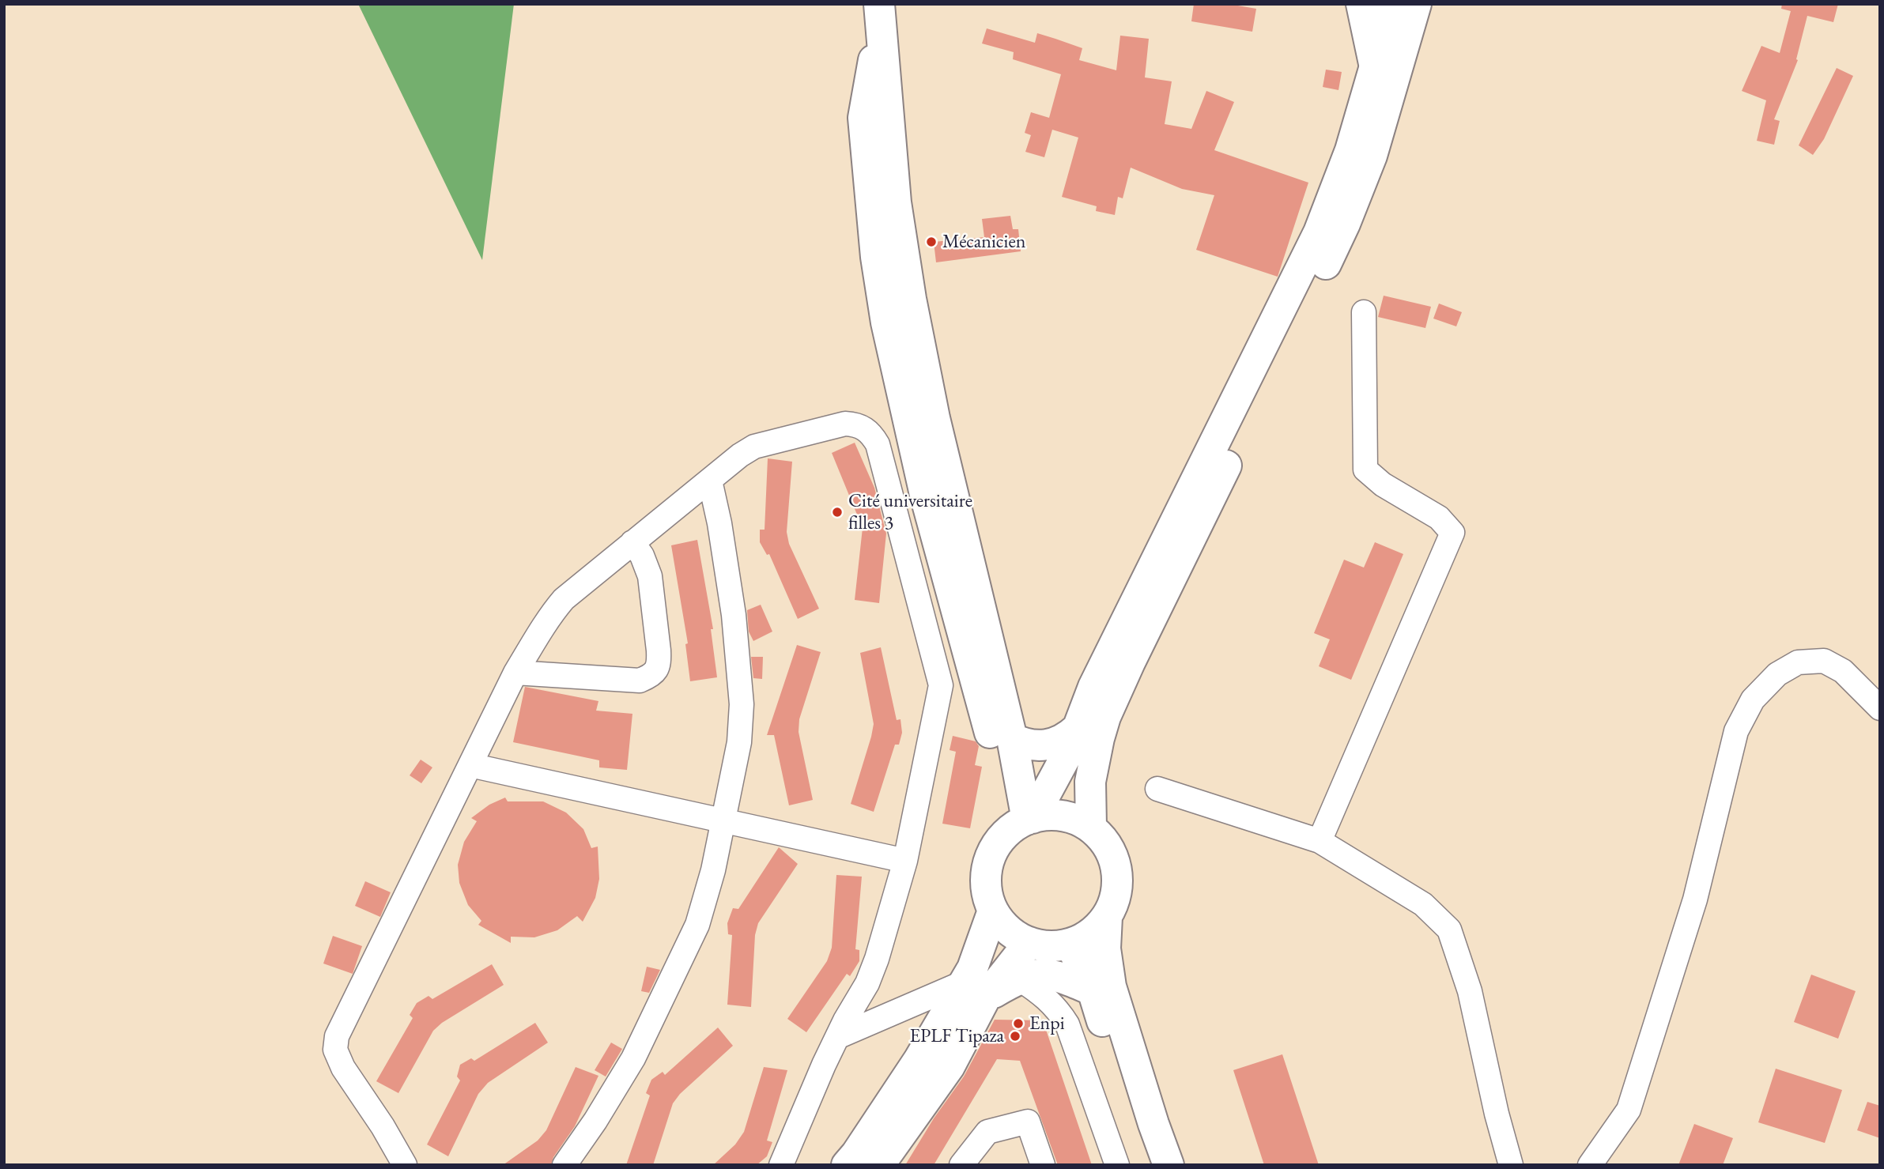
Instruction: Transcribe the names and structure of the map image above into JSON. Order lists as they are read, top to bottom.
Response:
{
  "places": [
    "Mécanicien",
    "Cité universitaire filles 3",
    "Enpi",
    "EPLF Tipaza"
  ]
}
